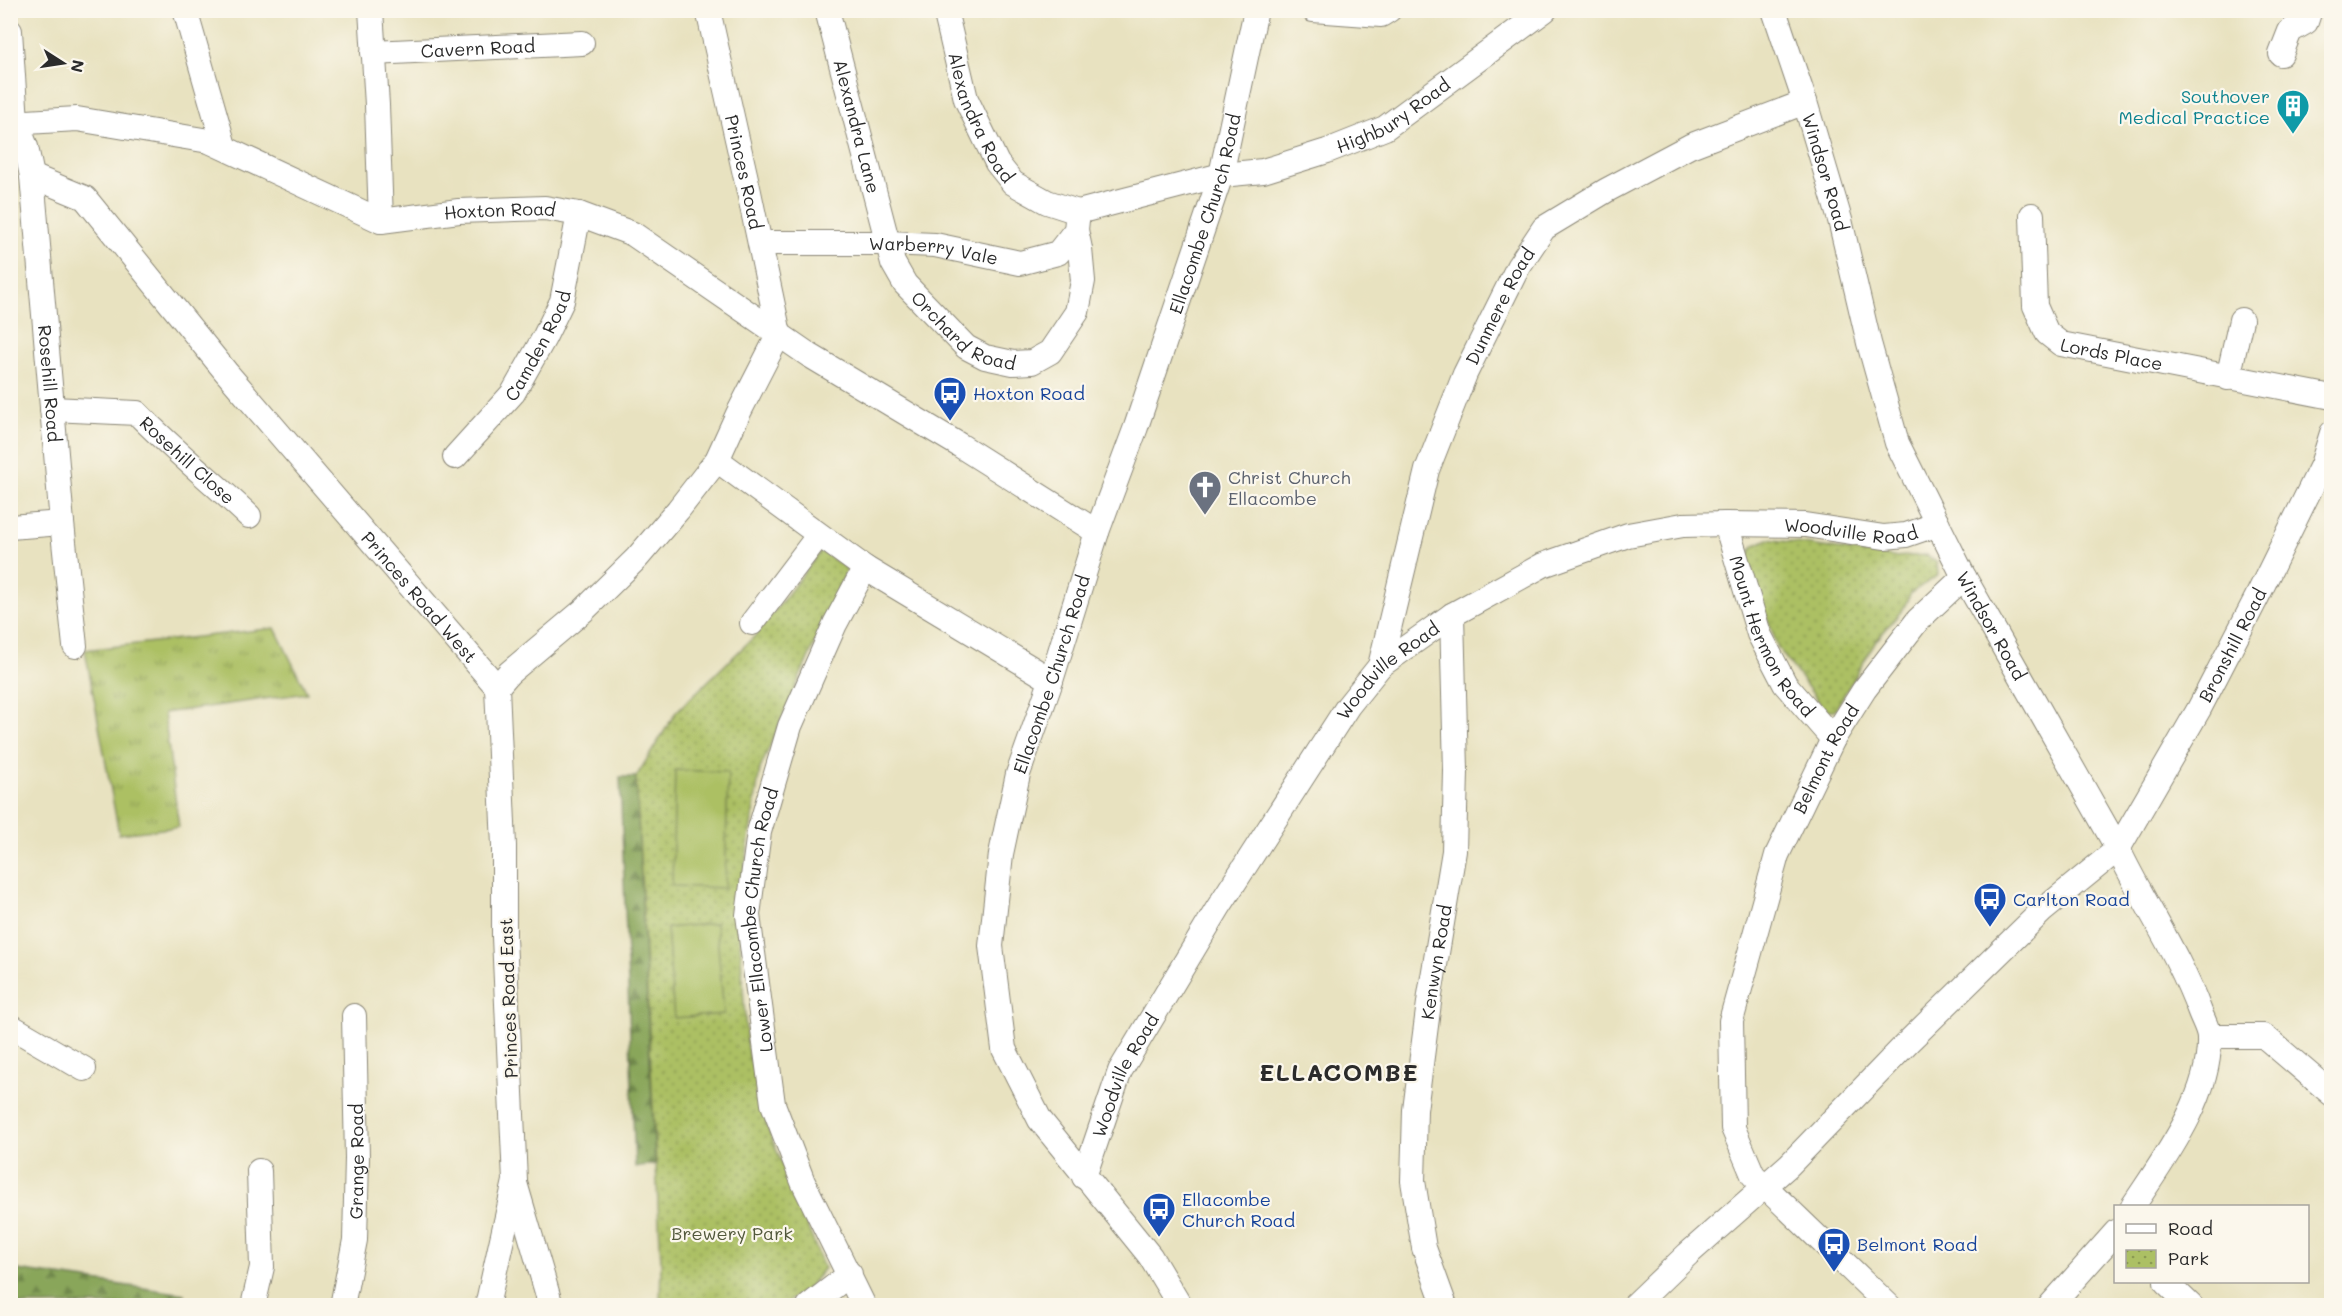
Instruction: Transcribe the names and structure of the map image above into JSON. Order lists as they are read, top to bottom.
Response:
{
  "streets": {
    "street": [
      "Cavern Road",
      "Alexandra Road",
      "Highbury Road",
      "Alexandra Lane",
      "Princes Road",
      "Windsor Road",
      "Hoxton Road",
      "Ellacombe Church Road",
      "Warberry Vale",
      "Dunmere Road",
      "Orchard Road",
      "Camden Road",
      "Lords Place",
      "Rosehill Road",
      "Rosehill Close",
      "Woodville Road",
      "Princes Road West",
      "Mount Hermon Road",
      "Bronshill Road",
      "Belmont Road",
      "Lower Ellacombe Church Road",
      "Kenwyn Road",
      "Princes Road East",
      "Grange Road"
    ]
  },
  "crossings": [
    ["Alexandra Road", "Warberry Vale"],
    ["Alexandra Road", "Orchard Road"],
    ["Highbury Road", "Ellacombe Church Road"],
    ["Alexandra Lane", "Warberry Vale"],
    ["Alexandra Lane", "Orchard Road"],
    ["Princes Road", "Hoxton Road"],
    ["Princes Road", "Warberry Vale"],
    ["Windsor Road", "Dunmere Road"],
    ["Windsor Road", "Woodville Road"],
    ["Windsor Road", "Bronshill Road"],
    ["Windsor Road", "Belmont Road"],
    ["Hoxton Road", "Ellacombe Church Road"],
    ["Hoxton Road", "Camden Road"],
    ["Ellacombe Church Road", "Woodville Road"],
    ["Warberry Vale", "Orchard Road"],
    ["Dunmere Road", "Woodville Road"],
    ["Rosehill Road", "Rosehill Close"],
    ["Rosehill Road", "Princes Road West"],
    ["Woodville Road", "Mount Hermon Road"],
    ["Woodville Road", "Kenwyn Road"],
    ["Princes Road West", "Princes Road East"],
    ["Mount Hermon Road", "Belmont Road"]
  ],
  "districts": ["ELLACOMBE"],
  "parks": ["Brewery Park"],
  "places": {
    "building": ["Southover Medical Practice"],
    "bus stop": [
      "Hoxton Road",
      "Carlton Road",
      "Ellacombe Church Road",
      "Belmont Road"
    ],
    "church": ["Christ Church Ellacombe"]
  },
  "legend": ["Road", "Park"],
  "north": "right"
}
